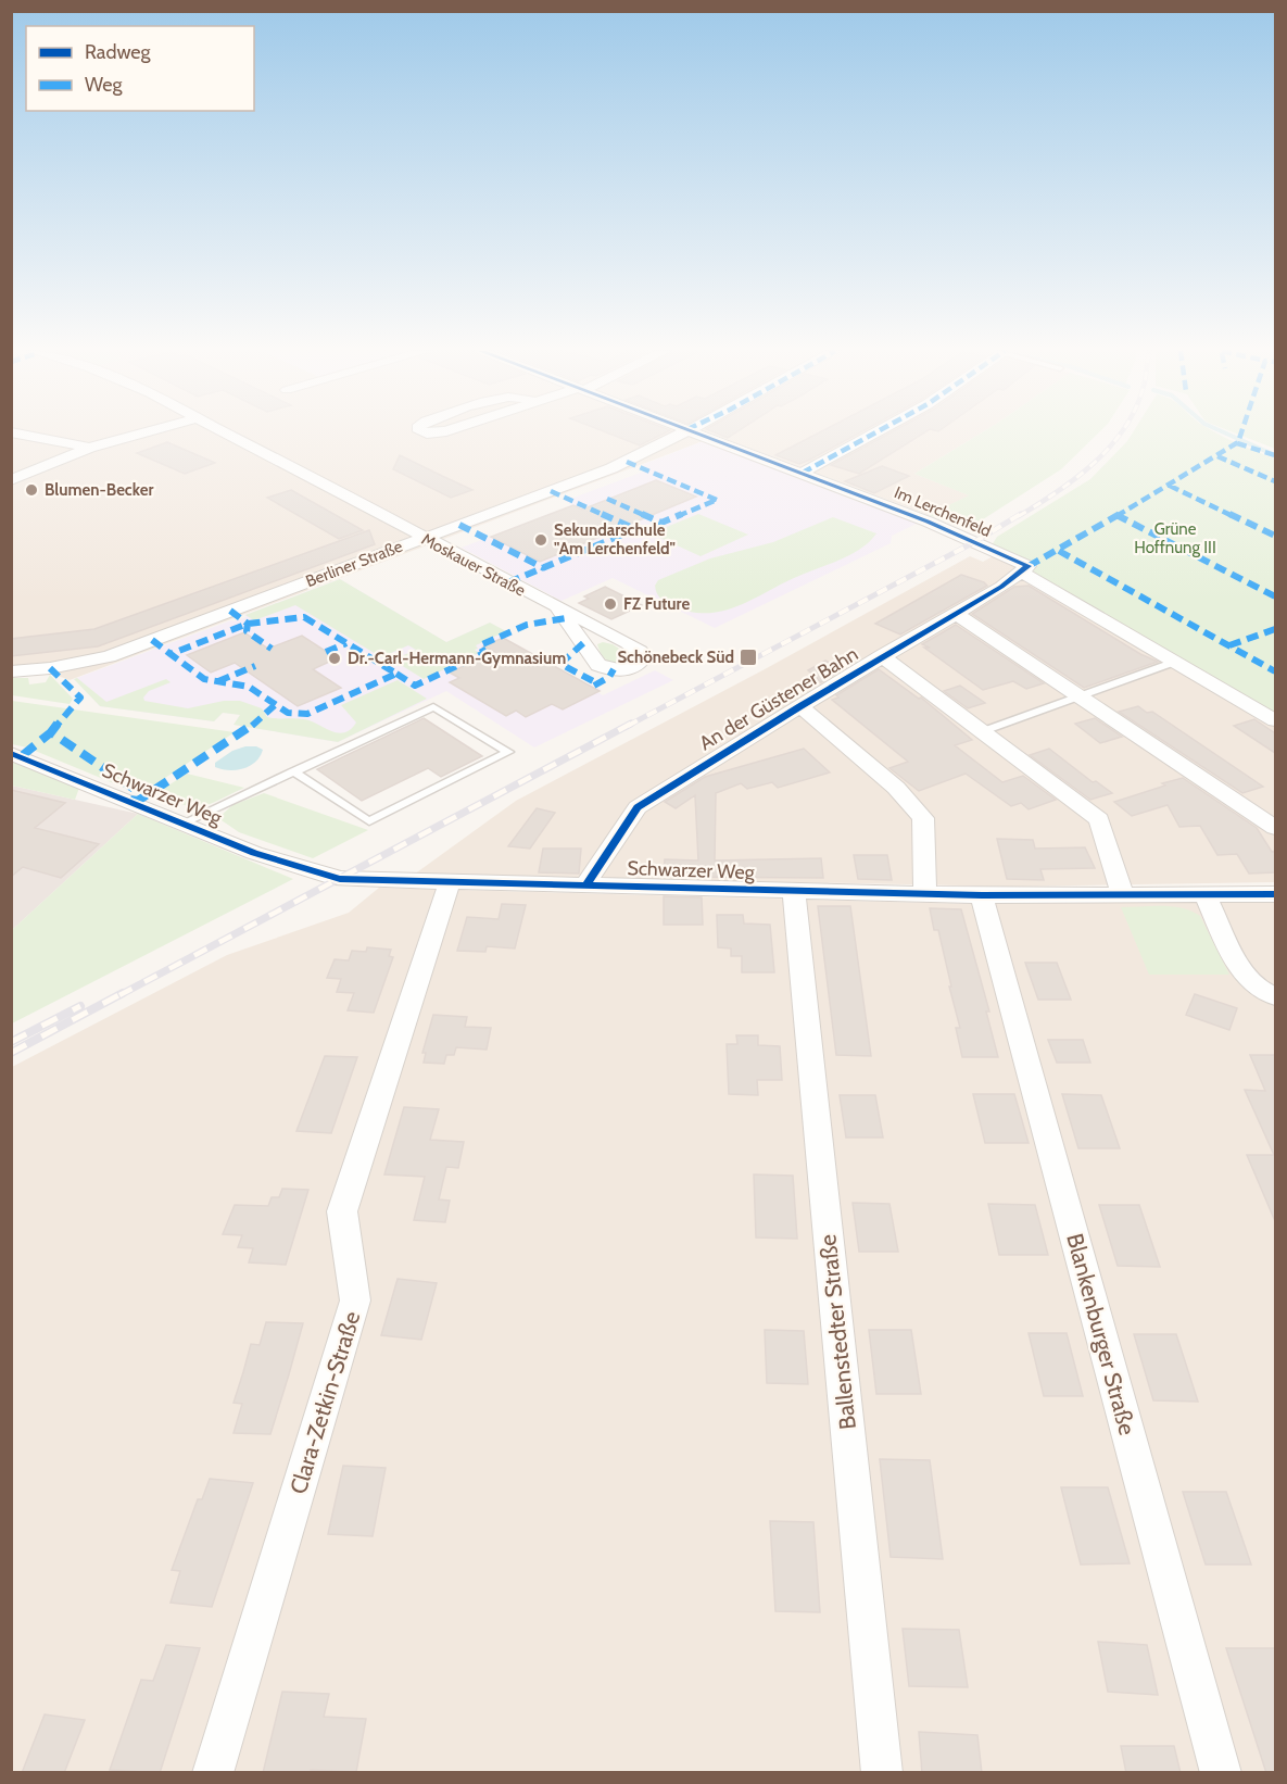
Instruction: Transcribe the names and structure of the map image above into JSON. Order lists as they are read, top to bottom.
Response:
{
  "streets": {
    "street": [
      "Im Lerchenfeld",
      "Berliner Straße",
      "Moskauer Straße",
      "An der Güstener Bahn",
      "Schwarzer Weg",
      "Ballenstedter Straße",
      "Blankenburger Straße",
      "Clara-Zetkin-Straße"
    ]
  },
  "crossings": [
    ["Im Lerchenfeld", "An der Güstener Bahn"],
    ["Berliner Straße", "Moskauer Straße"],
    ["An der Güstener Bahn", "Schwarzer Weg"],
    ["Schwarzer Weg", "Ballenstedter Straße"],
    ["Schwarzer Weg", "Blankenburger Straße"],
    ["Schwarzer Weg", "Clara-Zetkin-Straße"]
  ],
  "parks": ["Grüne Hoffnung III"],
  "places": {
    "other": [
      "Blumen-Becker",
      "Sekundarschule \"Am Lerchenfeld\"",
      "FZ Future",
      "Dr.-Carl-Hermann-Gymnasium"
    ],
    "transit": ["Schönebeck Süd"]
  },
  "legend": ["Radweg", "Weg"]
}
